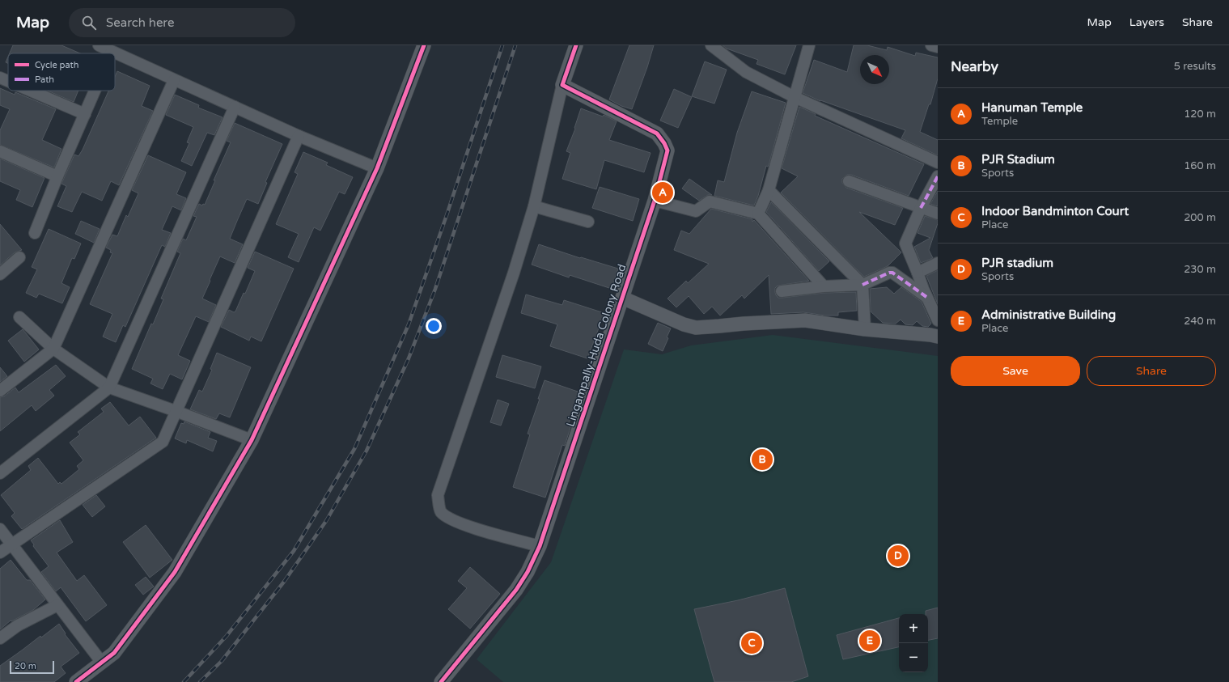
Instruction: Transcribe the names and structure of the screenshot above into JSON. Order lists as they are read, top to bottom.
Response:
{
  "streets": {
    "street": ["Lingampally-Huda Colony Road"]
  },
  "legend": ["Cycle path", "Path"],
  "scale_bar": "20 m",
  "north": "bottom right",
  "page": {
    "header": "Map",
    "search": "Search here",
    "nav": ["Map", "Layers", "Share"],
    "heading": ["Nearby", "5 results"],
    "list": [
      {
        "mark": "A",
        "name": "Hanuman Temple",
        "note": "Temple",
        "value": "120 m"
      },
      {
        "mark": "B",
        "name": "PJR Stadium",
        "note": "Sports",
        "value": "160 m"
      },
      {
        "mark": "C",
        "name": "Indoor Bandminton Court",
        "note": "Place",
        "value": "200 m"
      },
      {
        "mark": "D",
        "name": "PJR stadium",
        "note": "Sports",
        "value": "230 m"
      },
      {
        "mark": "E",
        "name": "Administrative Building",
        "note": "Place",
        "value": "240 m"
      }
    ],
    "pins": [
      "A",
      "B",
      "D",
      "E",
      "C"
    ],
    "buttons": ["Save", "Share"],
    "map_buttons": ["+", "−"],
    "scale": "20 m"
  }
}
